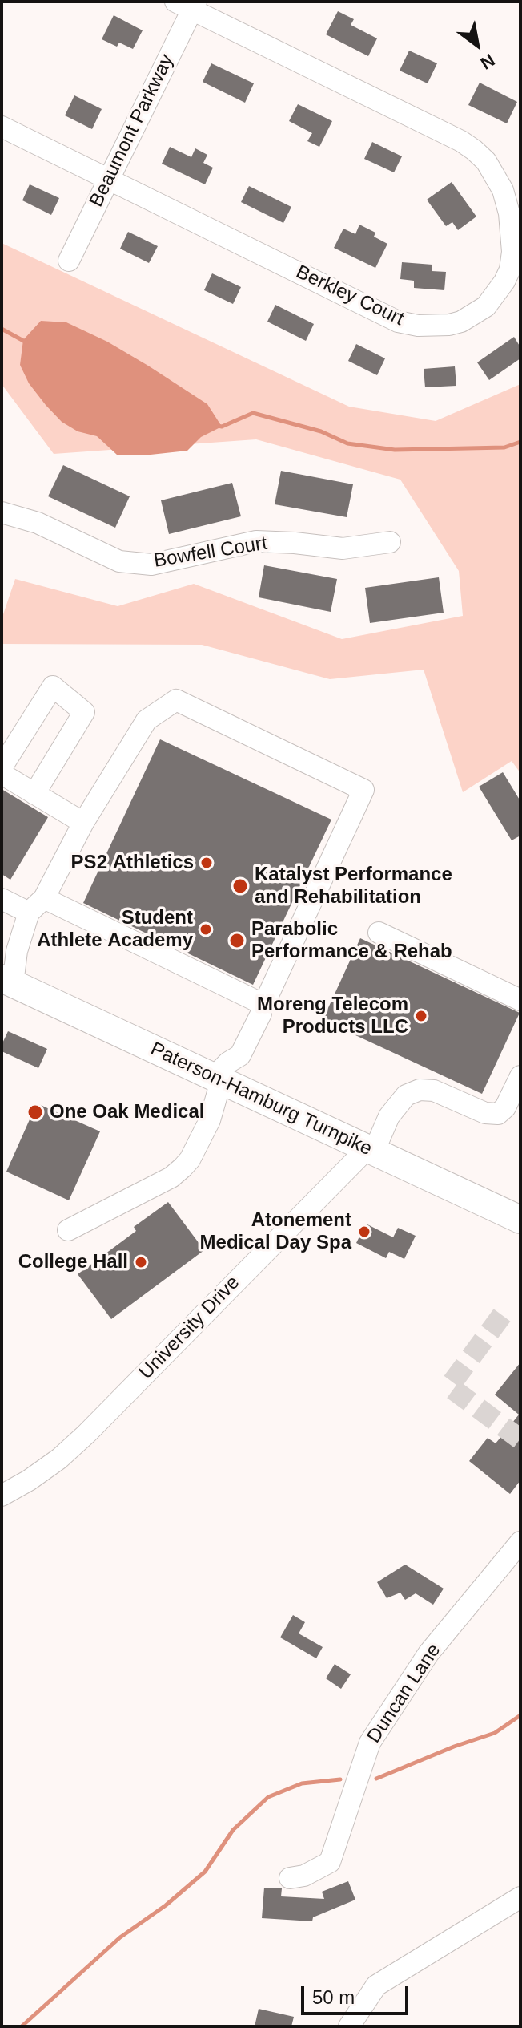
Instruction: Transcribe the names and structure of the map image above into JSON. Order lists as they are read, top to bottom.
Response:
{
  "streets": {
    "main road": ["Paterson-Hamburg Turnpike"],
    "street": [
      "Beaumont Parkway",
      "Berkley Court",
      "Bowfell Court",
      "University Drive",
      "Duncan Lane"
    ]
  },
  "crossings": [
    ["Beaumont Parkway", "Berkley Court"],
    ["Paterson-Hamburg Turnpike", "University Drive"]
  ],
  "places": [
    "PS2 Athletics",
    "Katalyst Performance and Rehabilitation",
    "Student Athlete Academy",
    "Parabolic Performance & Rehab",
    "Moreng Telecom Products LLC",
    "One Oak Medical",
    "Atonement Medical Day Spa",
    "College Hall"
  ],
  "scale_bar": "50 m",
  "north": "bottom right"
}
